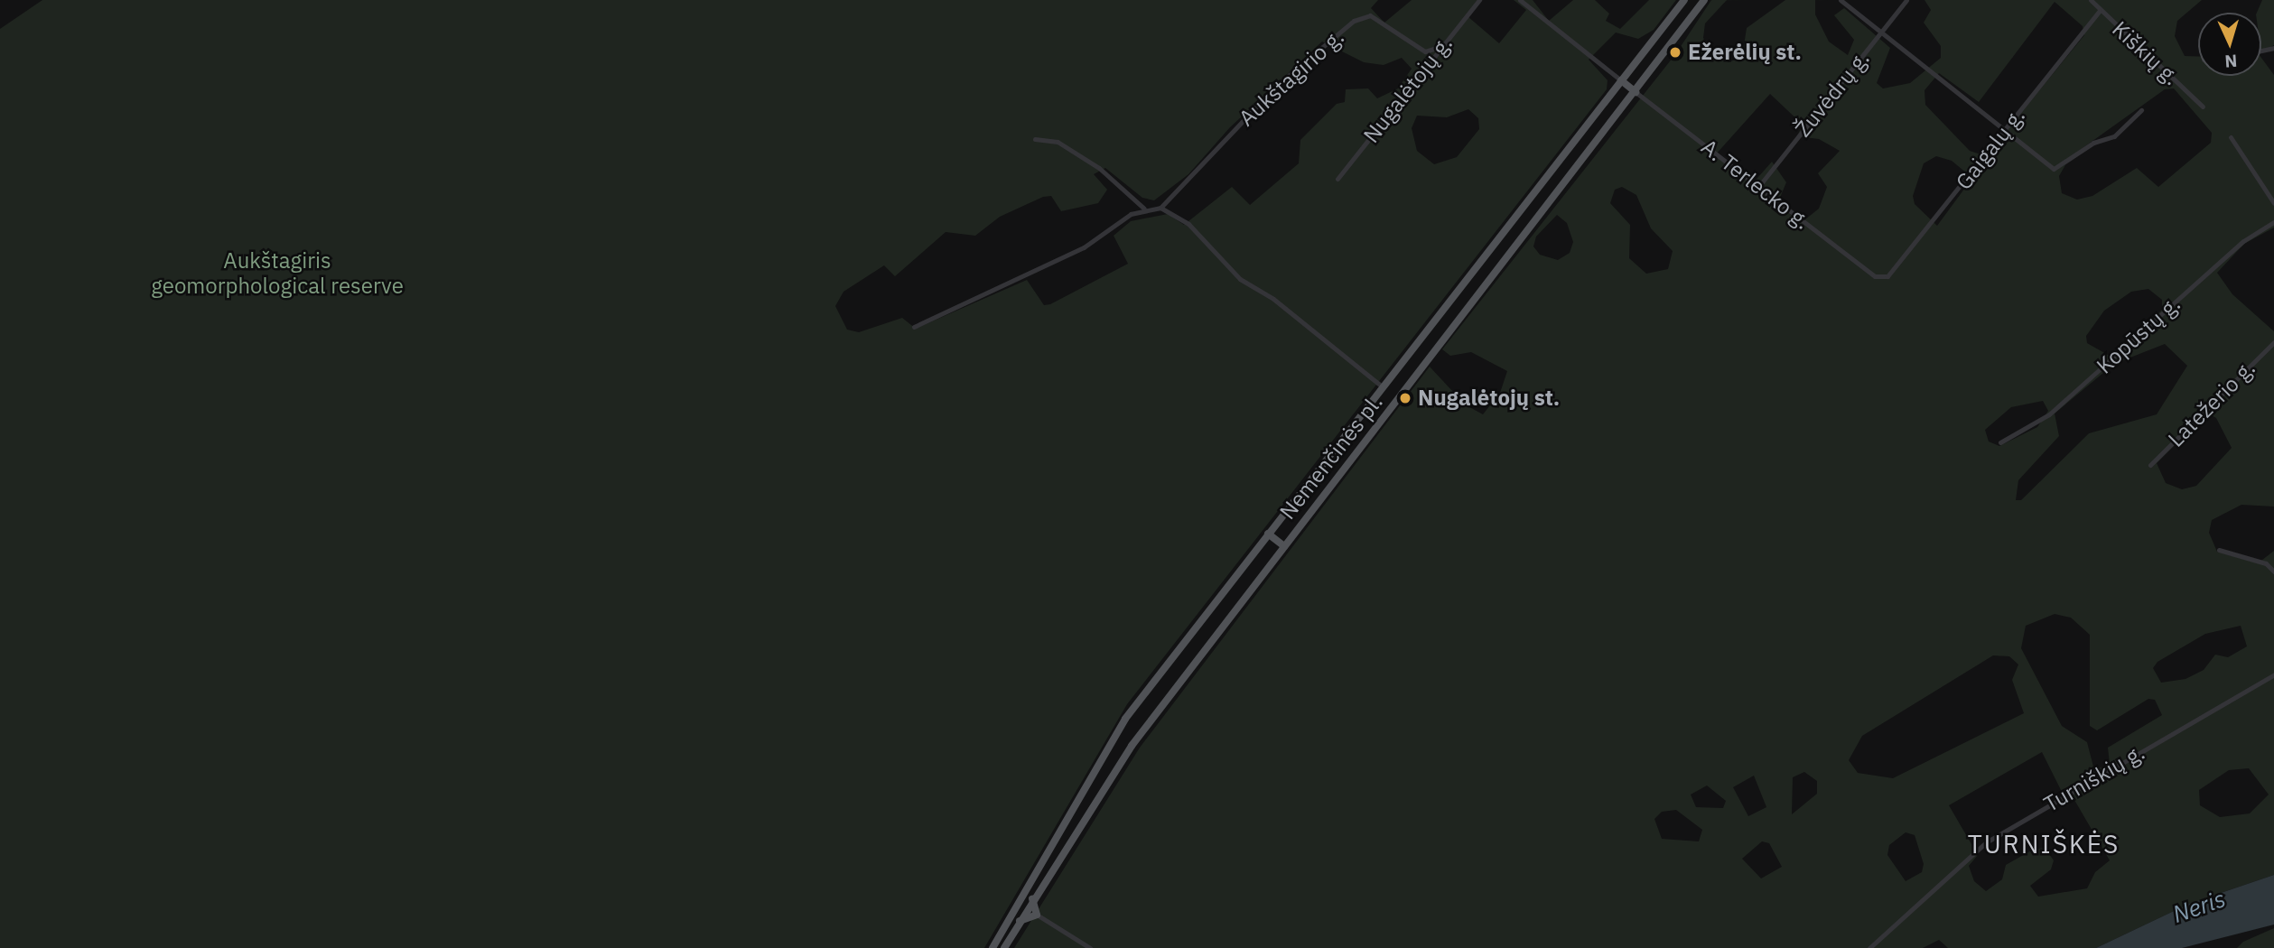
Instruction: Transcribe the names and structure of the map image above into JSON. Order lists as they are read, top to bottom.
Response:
{
  "streets": {
    "main road": ["Nemenčinės pl."],
    "street": [
      "Kiškių g.",
      "Aukštagirio g.",
      "Nugalėtojų g.",
      "Žuvėdrų g.",
      "Gaigalų g.",
      "A. Terlecko g.",
      "Kopūstų g.",
      "Latežerio g.",
      "Turniškių g."
    ]
  },
  "crossings": [
    ["Kiškių g.", "Gaigalų g."],
    ["Aukštagirio g.", "Nugalėtojų g."],
    ["Žuvėdrų g.", "A. Terlecko g."],
    ["Gaigalų g.", "A. Terlecko g."],
    ["A. Terlecko g.", "Nemenčinės pl."]
  ],
  "districts": ["TURNIŠKĖS"],
  "water": ["Neris"],
  "parks": ["Aukštagiris geomorphological reserve"],
  "places": ["Ežerėlių st.", "Nugalėtojų st."],
  "north": "bottom"
}
